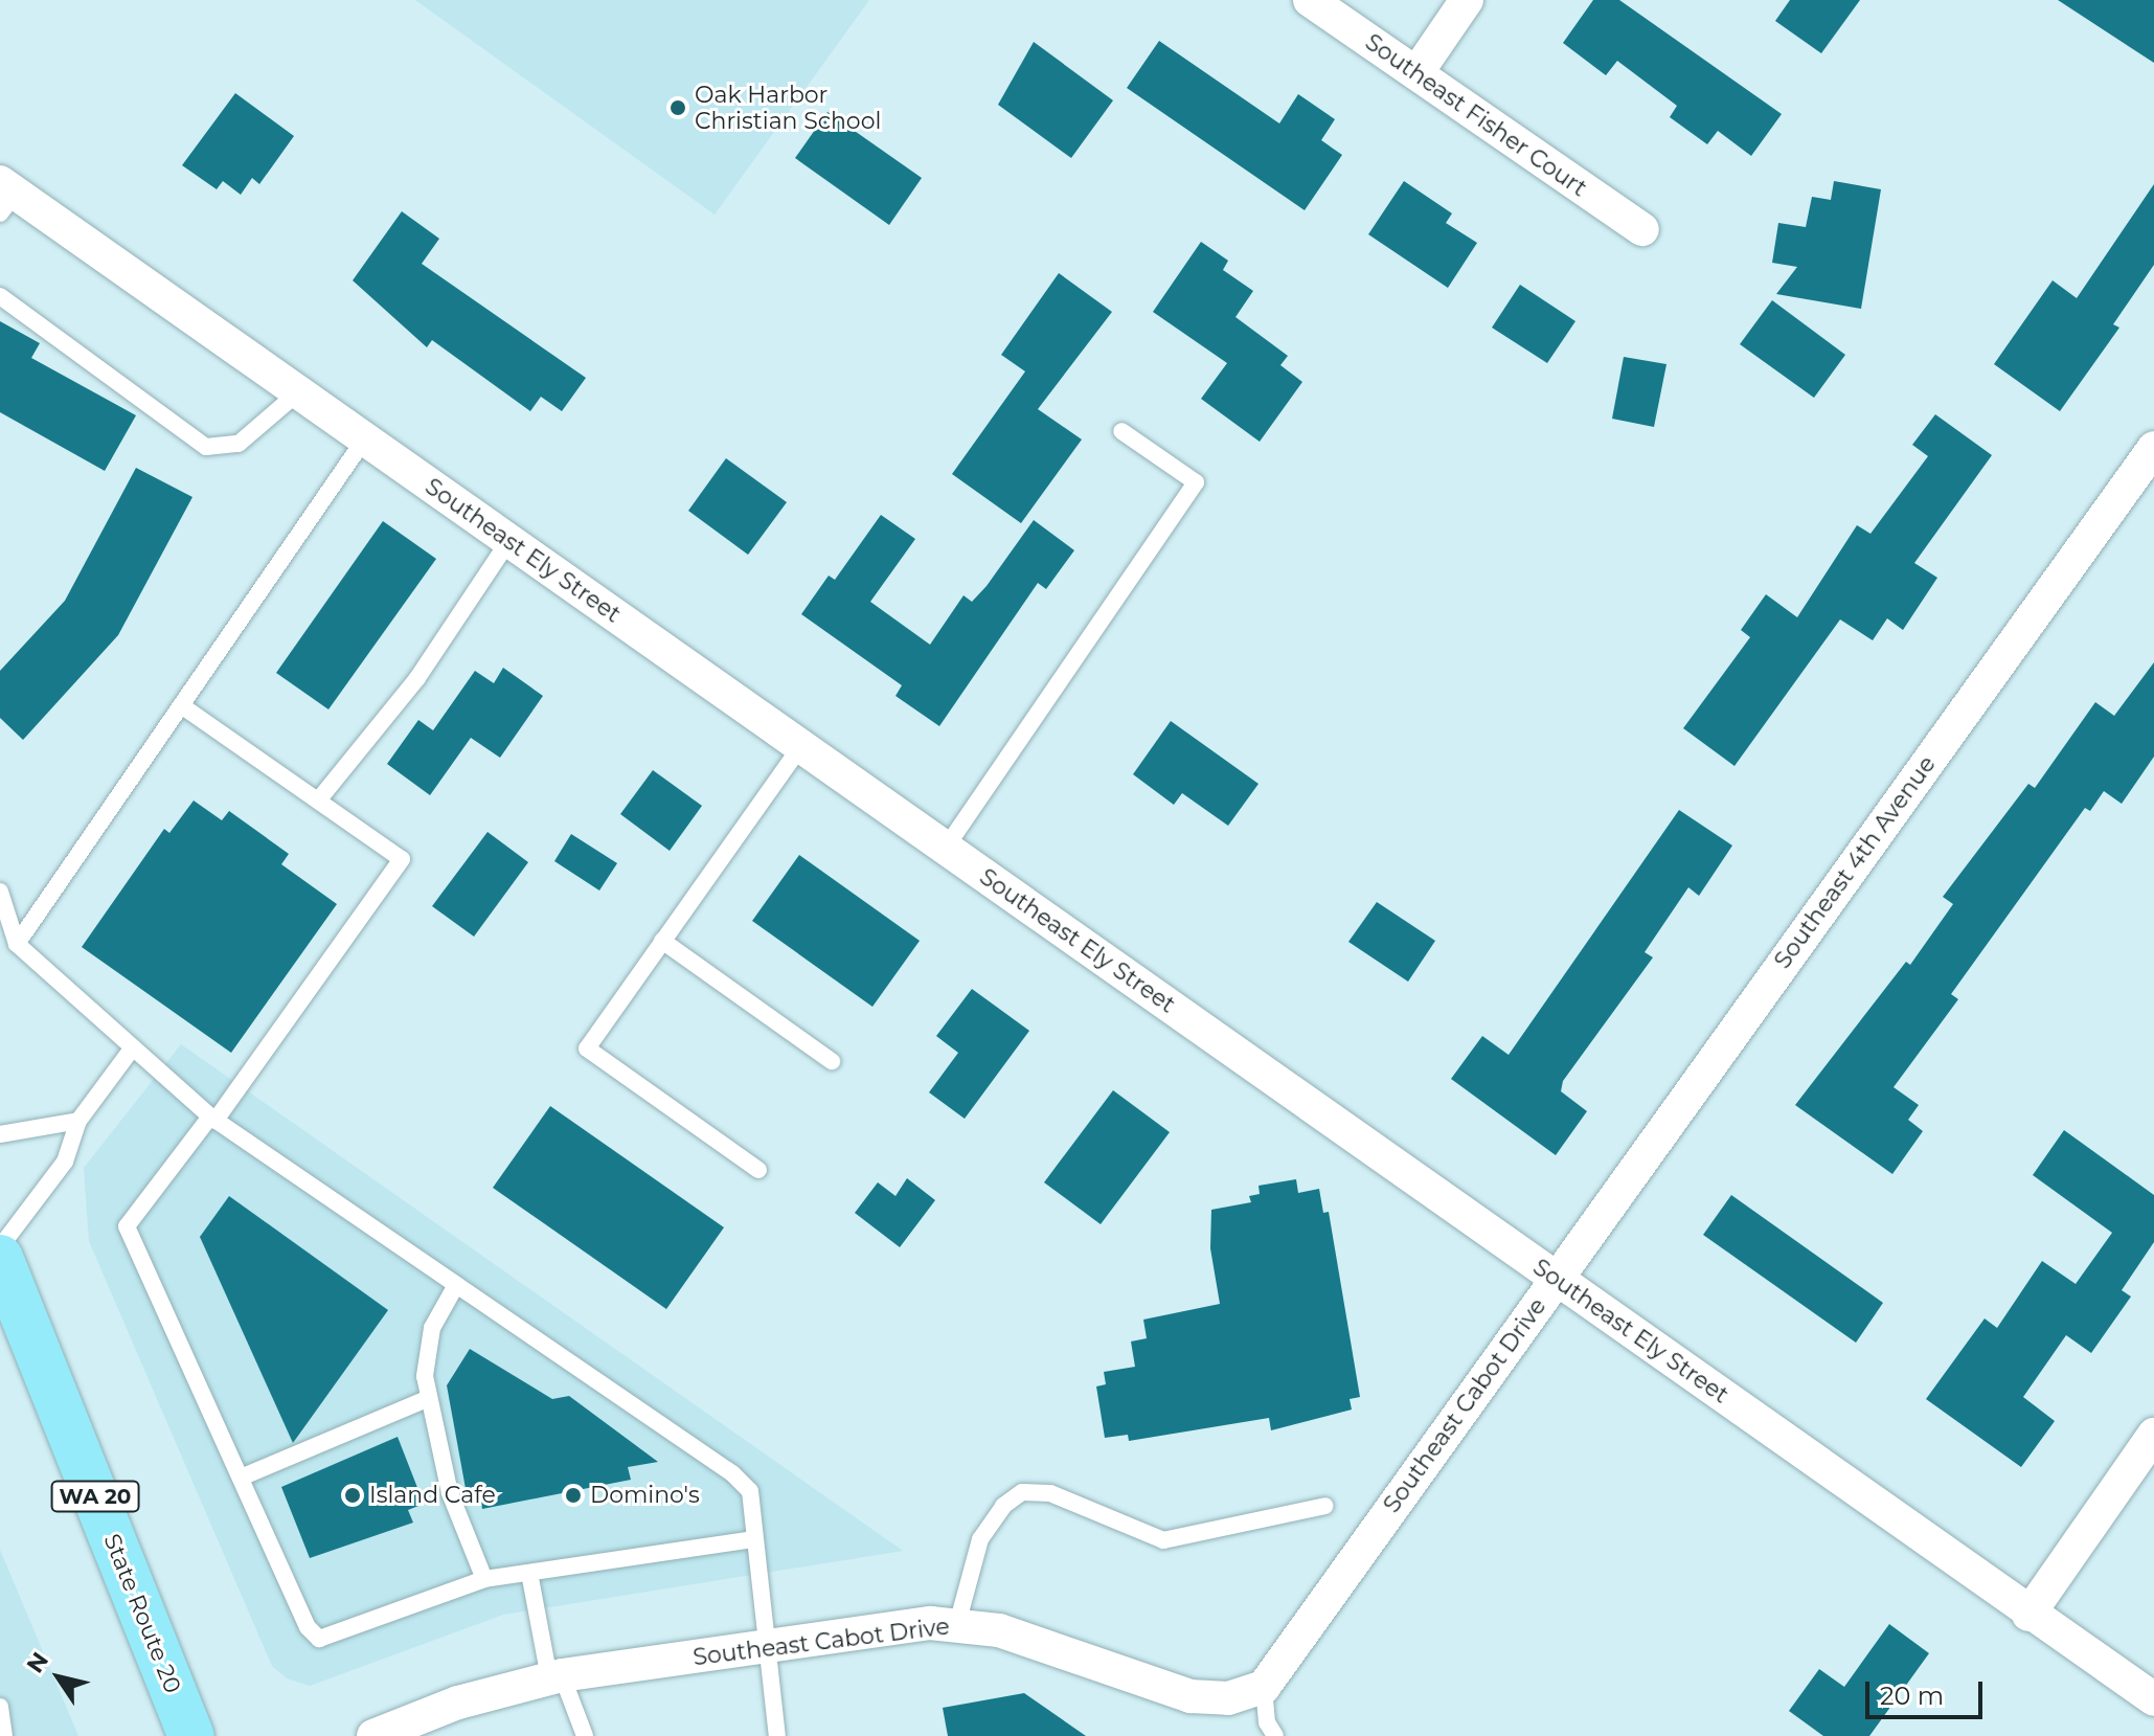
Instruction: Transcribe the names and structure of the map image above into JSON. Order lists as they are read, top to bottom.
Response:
{
  "streets": {
    "main road": ["WA 20", "State Route 20"],
    "street": [
      "Southeast Fisher Court",
      "Southeast Ely Street",
      "Southeast 4th Avenue",
      "Southeast Cabot Drive"
    ]
  },
  "crossings": [
    ["Southeast Ely Street", "Southeast 4th Avenue"],
    ["Southeast Ely Street", "Southeast Cabot Drive"],
    ["Southeast 4th Avenue", "Southeast Cabot Drive"]
  ],
  "places": ["Oak Harbor Christian School", "Island Cafe", "Domino's"],
  "scale_bar": "20 m",
  "north": "top left"
}
